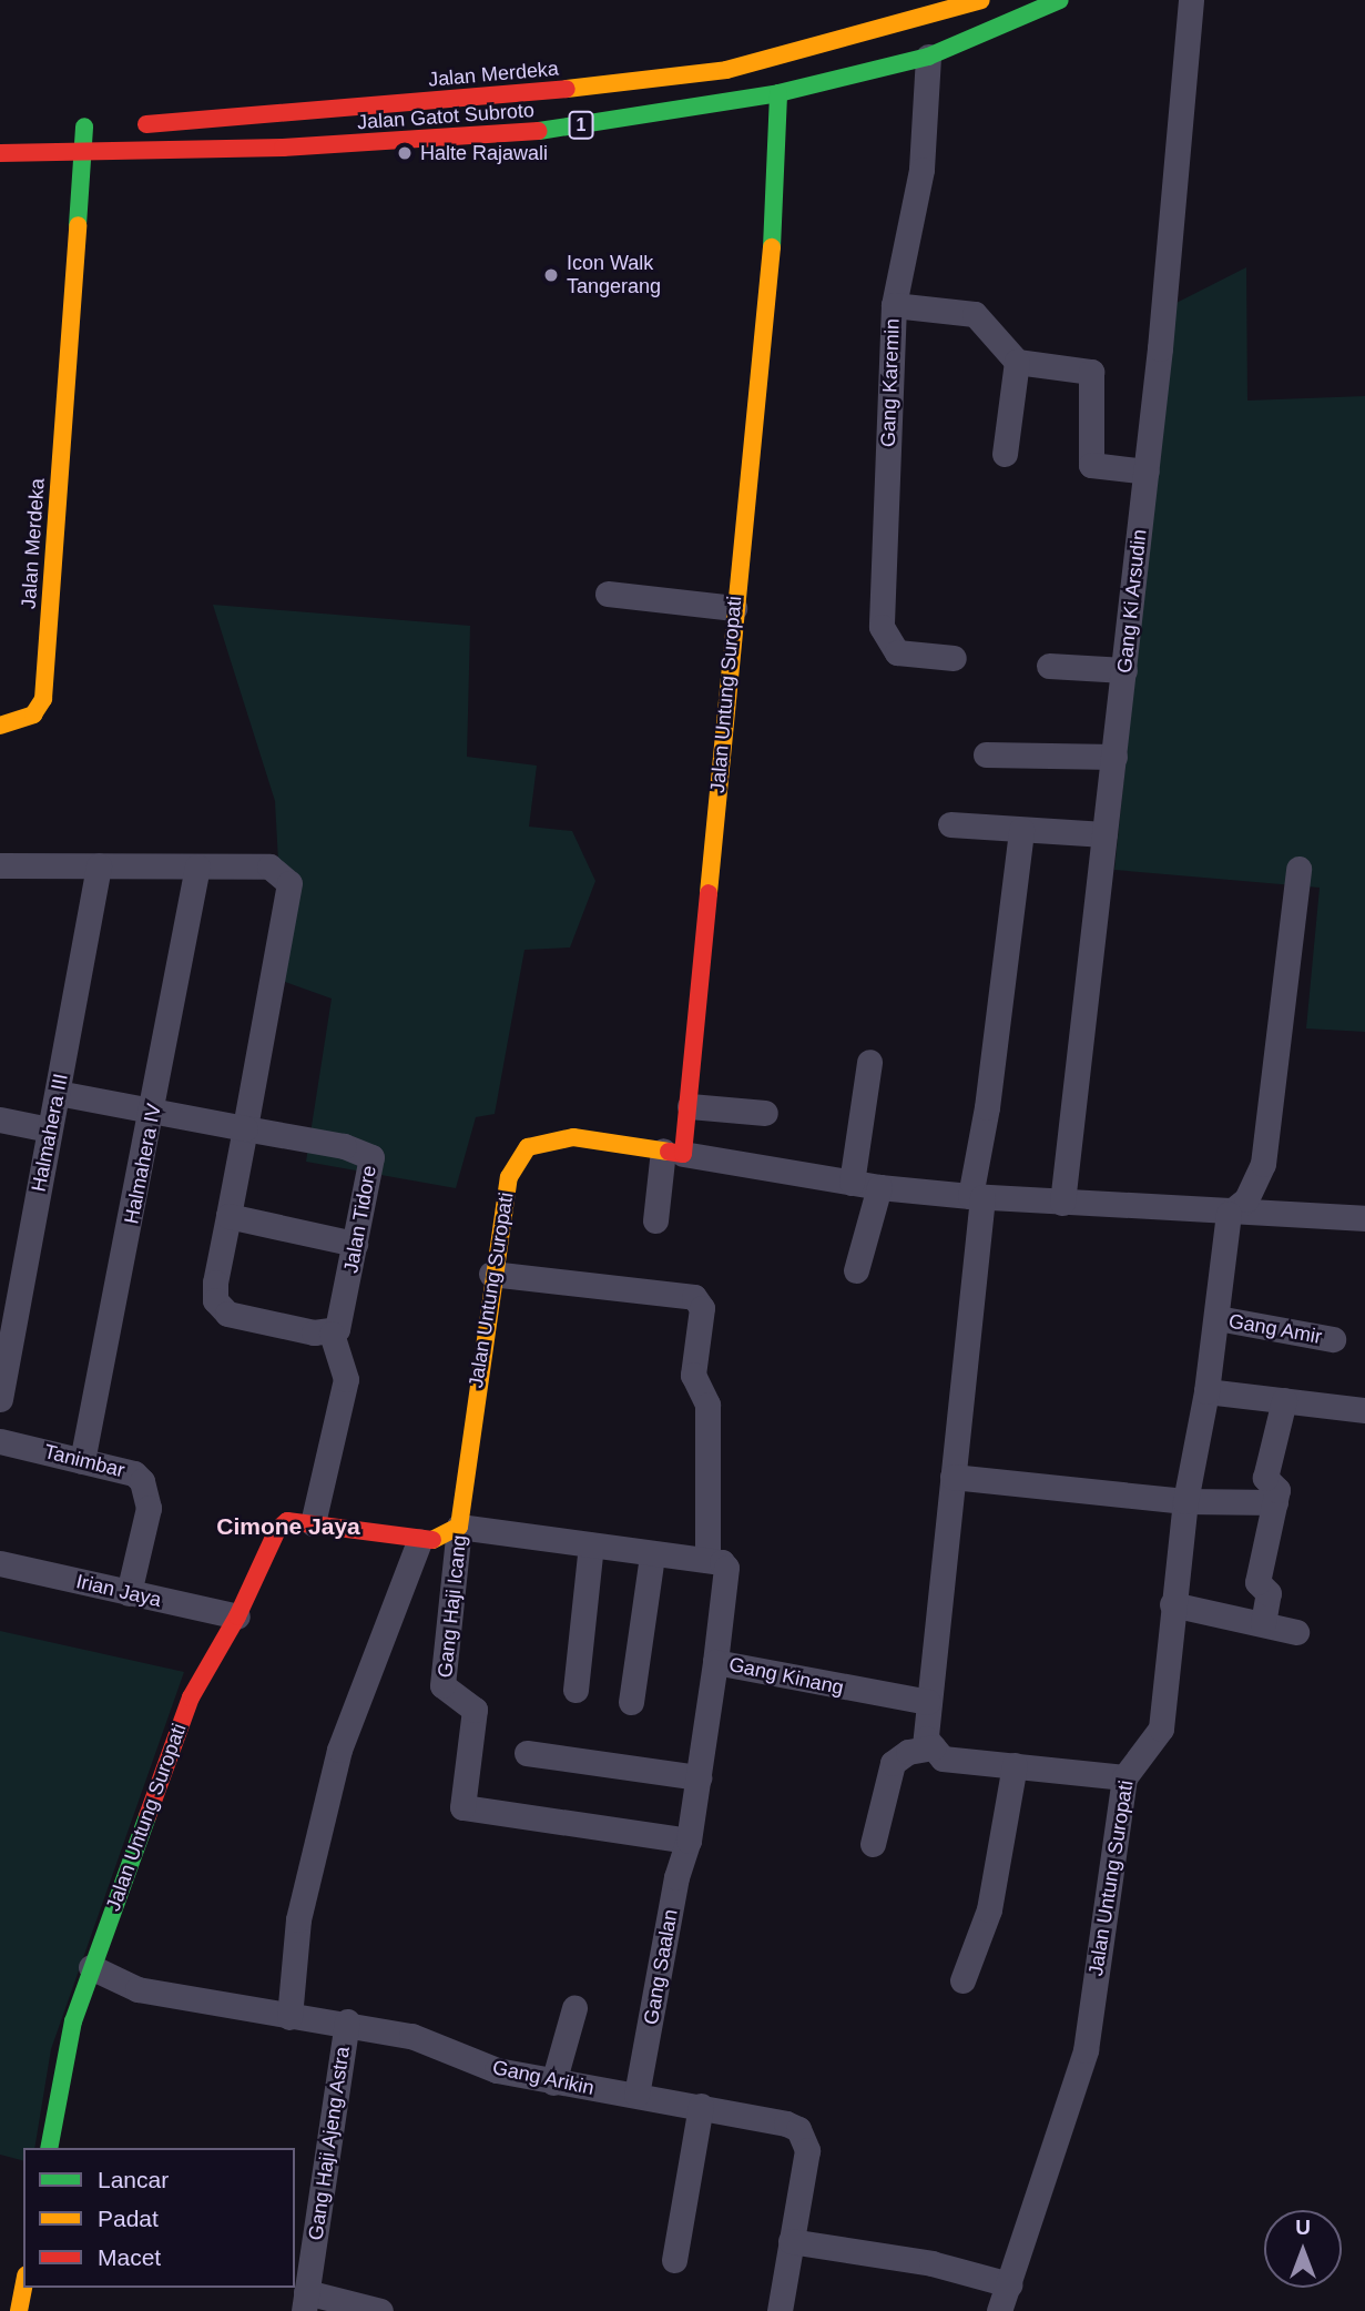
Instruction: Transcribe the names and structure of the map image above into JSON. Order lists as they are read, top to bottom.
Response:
{
  "streets": {
    "main road": [
      "Jalan Merdeka",
      "Jalan Gatot Subroto",
      "1",
      "Jalan Untung Suropati"
    ],
    "street": [
      "Gang Karemin",
      "Gang Ki Arsudin",
      "Halmahera III",
      "Halmahera IV",
      "Jalan Tidore",
      "Gang Amir",
      "Tanimbar",
      "Irian Jaya",
      "Gang Haji Icang",
      "Gang Kinang",
      "Gang Saalan",
      "Gang Arikin",
      "Gang Haji Ajeng Astra"
    ]
  },
  "crossings": [
    ["Jalan Merdeka", "Jalan Gatot Subroto"],
    ["Jalan Gatot Subroto", "Gang Karemin"],
    ["Jalan Gatot Subroto", "Jalan Untung Suropati"],
    ["Jalan Untung Suropati", "Gang Amir"],
    ["Jalan Untung Suropati", "Irian Jaya"],
    ["Jalan Untung Suropati", "Gang Haji Icang"],
    ["Jalan Untung Suropati", "Gang Arikin"],
    ["Halmahera III", "Jalan Tidore"],
    ["Halmahera IV", "Jalan Tidore"],
    ["Halmahera IV", "Tanimbar"],
    ["Tanimbar", "Irian Jaya"],
    ["Gang Haji Icang", "Gang Kinang"],
    ["Gang Haji Icang", "Gang Saalan"],
    ["Gang Kinang", "Gang Saalan"],
    ["Gang Saalan", "Gang Arikin"],
    ["Gang Arikin", "Gang Haji Ajeng Astra"]
  ],
  "districts": ["Cimone Jaya"],
  "places": ["Halte Rajawali", "Icon Walk Tangerang"],
  "legend": ["Lancar", "Padat", "Macet"],
  "north": "top"
}
